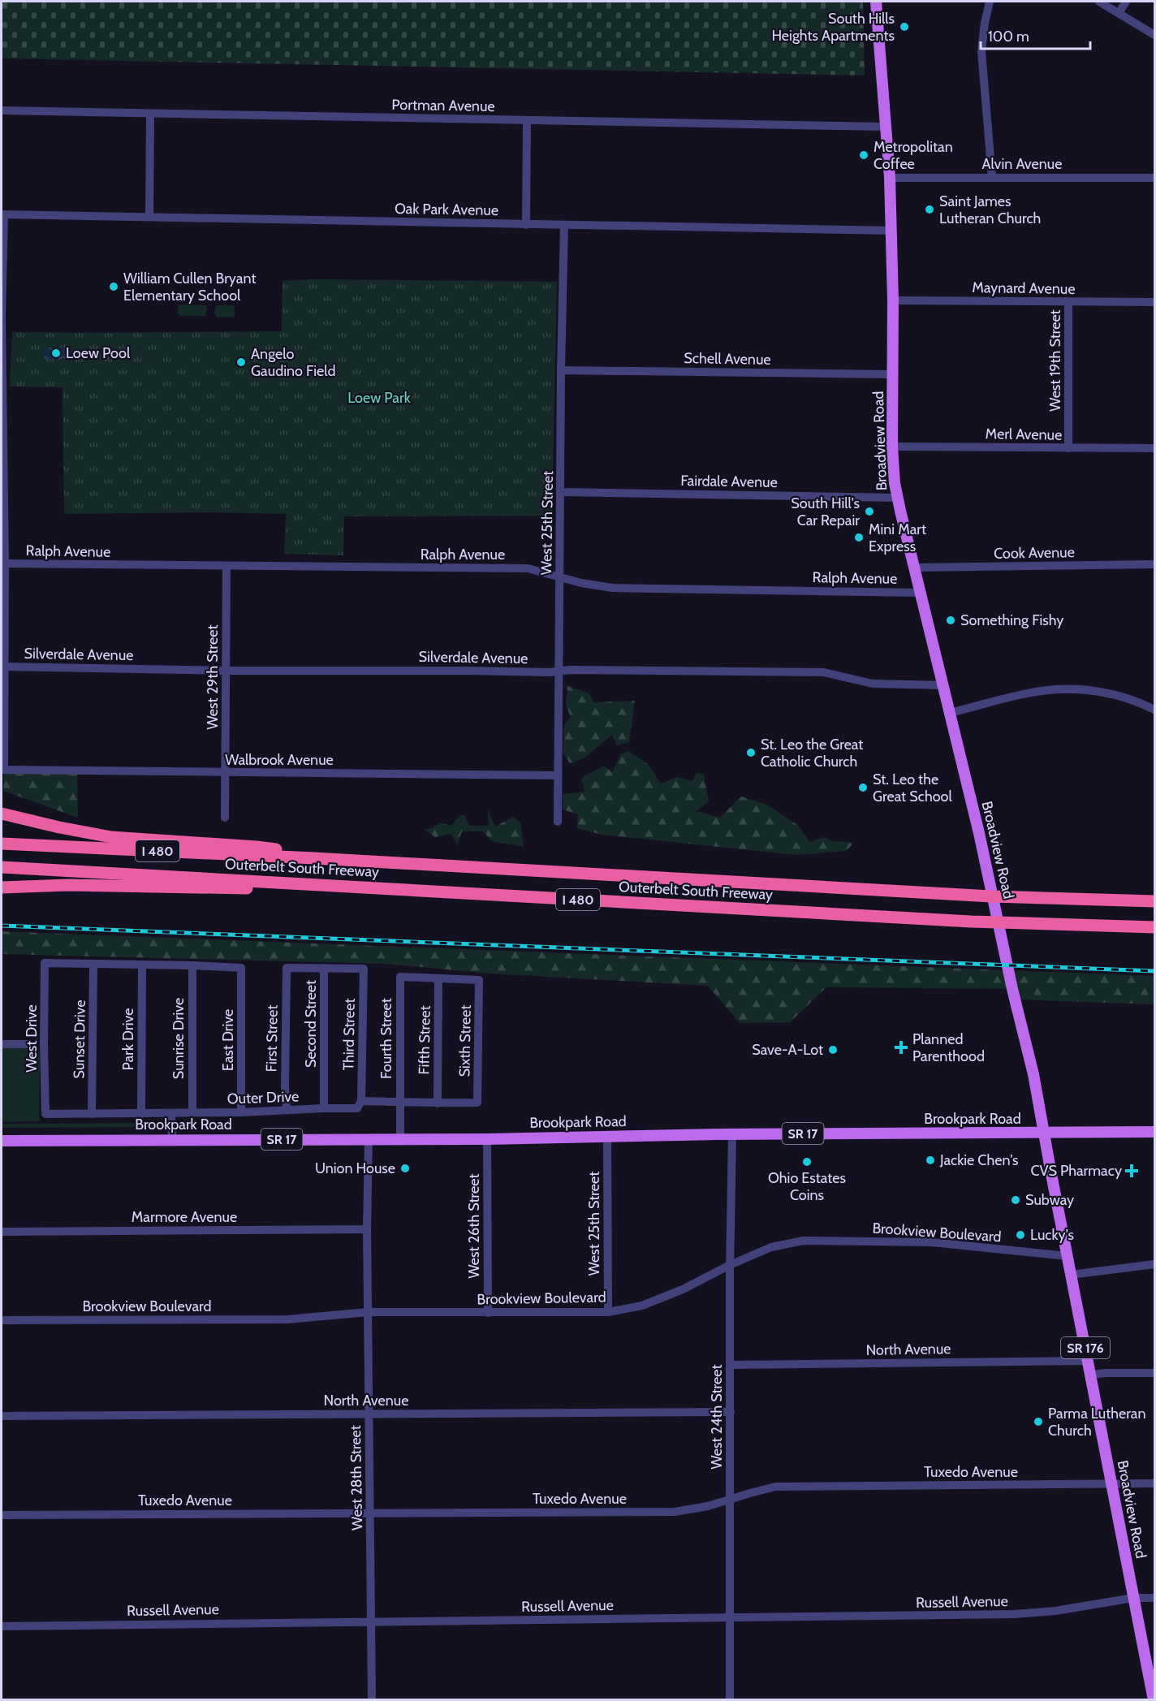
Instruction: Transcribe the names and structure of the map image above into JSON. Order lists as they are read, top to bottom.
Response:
{
  "streets": {
    "highway": ["I 480", "Outerbelt South Freeway"],
    "main road": [
      "Broadview Road",
      "Brookpark Road",
      "SR 17",
      "SR 176"
    ],
    "street": [
      "Portman Avenue",
      "Alvin Avenue",
      "Oak Park Avenue",
      "Maynard Avenue",
      "Schell Avenue",
      "West 19th Street",
      "Merl Avenue",
      "Fairdale Avenue",
      "West 25th Street",
      "Ralph Avenue",
      "Cook Avenue",
      "Silverdale Avenue",
      "West 29th Street",
      "Walbrook Avenue",
      "Second Street",
      "Third Street",
      "West Drive",
      "Sunrise Drive",
      "First Street",
      "Fourth Street",
      "Sunset Drive",
      "Park Drive",
      "East Drive",
      "Fifth Street",
      "Sixth Street",
      "Outer Drive",
      "Marmore Avenue",
      "West 26th Street",
      "Brookview Boulevard",
      "North Avenue",
      "West 24th Street",
      "Tuxedo Avenue",
      "West 28th Street",
      "Russell Avenue"
    ]
  },
  "crossings": [
    ["Portman Avenue", "Broadview Road"],
    ["Alvin Avenue", "Broadview Road"],
    ["Oak Park Avenue", "Broadview Road"],
    ["Oak Park Avenue", "West 25th Street"],
    ["Maynard Avenue", "West 19th Street"],
    ["Maynard Avenue", "Broadview Road"],
    ["Schell Avenue", "Broadview Road"],
    ["Schell Avenue", "West 25th Street"],
    ["West 19th Street", "Merl Avenue"],
    ["Merl Avenue", "Broadview Road"],
    ["Broadview Road", "Fairdale Avenue"],
    ["Broadview Road", "Ralph Avenue"],
    ["Broadview Road", "Cook Avenue"],
    ["Broadview Road", "Silverdale Avenue"],
    ["Broadview Road", "Brookpark Road"],
    ["Broadview Road", "Brookview Boulevard"],
    ["Broadview Road", "North Avenue"],
    ["Broadview Road", "Tuxedo Avenue"],
    ["Broadview Road", "Russell Avenue"],
    ["Fairdale Avenue", "West 25th Street"],
    ["West 25th Street", "Ralph Avenue"],
    ["West 25th Street", "Silverdale Avenue"],
    ["West 25th Street", "Walbrook Avenue"],
    ["West 25th Street", "Brookpark Road"],
    ["West 25th Street", "Brookview Boulevard"],
    ["Ralph Avenue", "West 29th Street"],
    ["Silverdale Avenue", "West 29th Street"],
    ["West 29th Street", "Walbrook Avenue"],
    ["Second Street", "Third Street"],
    ["Second Street", "First Street"],
    ["Second Street", "Outer Drive"],
    ["Third Street", "First Street"],
    ["Third Street", "Outer Drive"],
    ["West Drive", "Sunset Drive"],
    ["West Drive", "Outer Drive"],
    ["Sunrise Drive", "East Drive"],
    ["Sunrise Drive", "Outer Drive"],
    ["First Street", "Outer Drive"],
    ["Fourth Street", "Fifth Street"],
    ["Fourth Street", "Sixth Street"],
    ["Fourth Street", "Outer Drive"],
    ["Fourth Street", "Brookpark Road"],
    ["Sunset Drive", "Outer Drive"],
    ["Park Drive", "Outer Drive"],
    ["East Drive", "Outer Drive"],
    ["Fifth Street", "Sixth Street"],
    ["Fifth Street", "Outer Drive"],
    ["Sixth Street", "Outer Drive"],
    ["Brookpark Road", "West 26th Street"],
    ["Brookpark Road", "West 24th Street"],
    ["Brookpark Road", "West 28th Street"],
    ["Marmore Avenue", "West 28th Street"],
    ["West 26th Street", "Brookview Boulevard"],
    ["Brookview Boulevard", "West 24th Street"],
    ["Brookview Boulevard", "West 28th Street"],
    ["North Avenue", "West 24th Street"],
    ["North Avenue", "West 28th Street"],
    ["West 24th Street", "Tuxedo Avenue"],
    ["West 24th Street", "Russell Avenue"],
    ["Tuxedo Avenue", "West 28th Street"],
    ["West 28th Street", "Russell Avenue"]
  ],
  "parks": ["Loew Park"],
  "places": {
    "other": [
      "South Hills Heights Apartments",
      "Metropolitan Coffee",
      "Saint James Lutheran Church",
      "William Cullen Bryant Elementary School",
      "Loew Pool",
      "Angelo Gaudino Field",
      "South Hill's Car Repair",
      "Mini Mart Express",
      "Something Fishy",
      "St. Leo the Great Catholic Church",
      "St. Leo the Great School",
      "Save-A-Lot",
      "Jackie Chen's",
      "Ohio Estates Coins",
      "Union House",
      "Subway",
      "Lucky's",
      "Parma Lutheran Church"
    ],
    "health": ["Planned Parenthood", "CVS Pharmacy"]
  },
  "scale_bar": "100 m"
}
